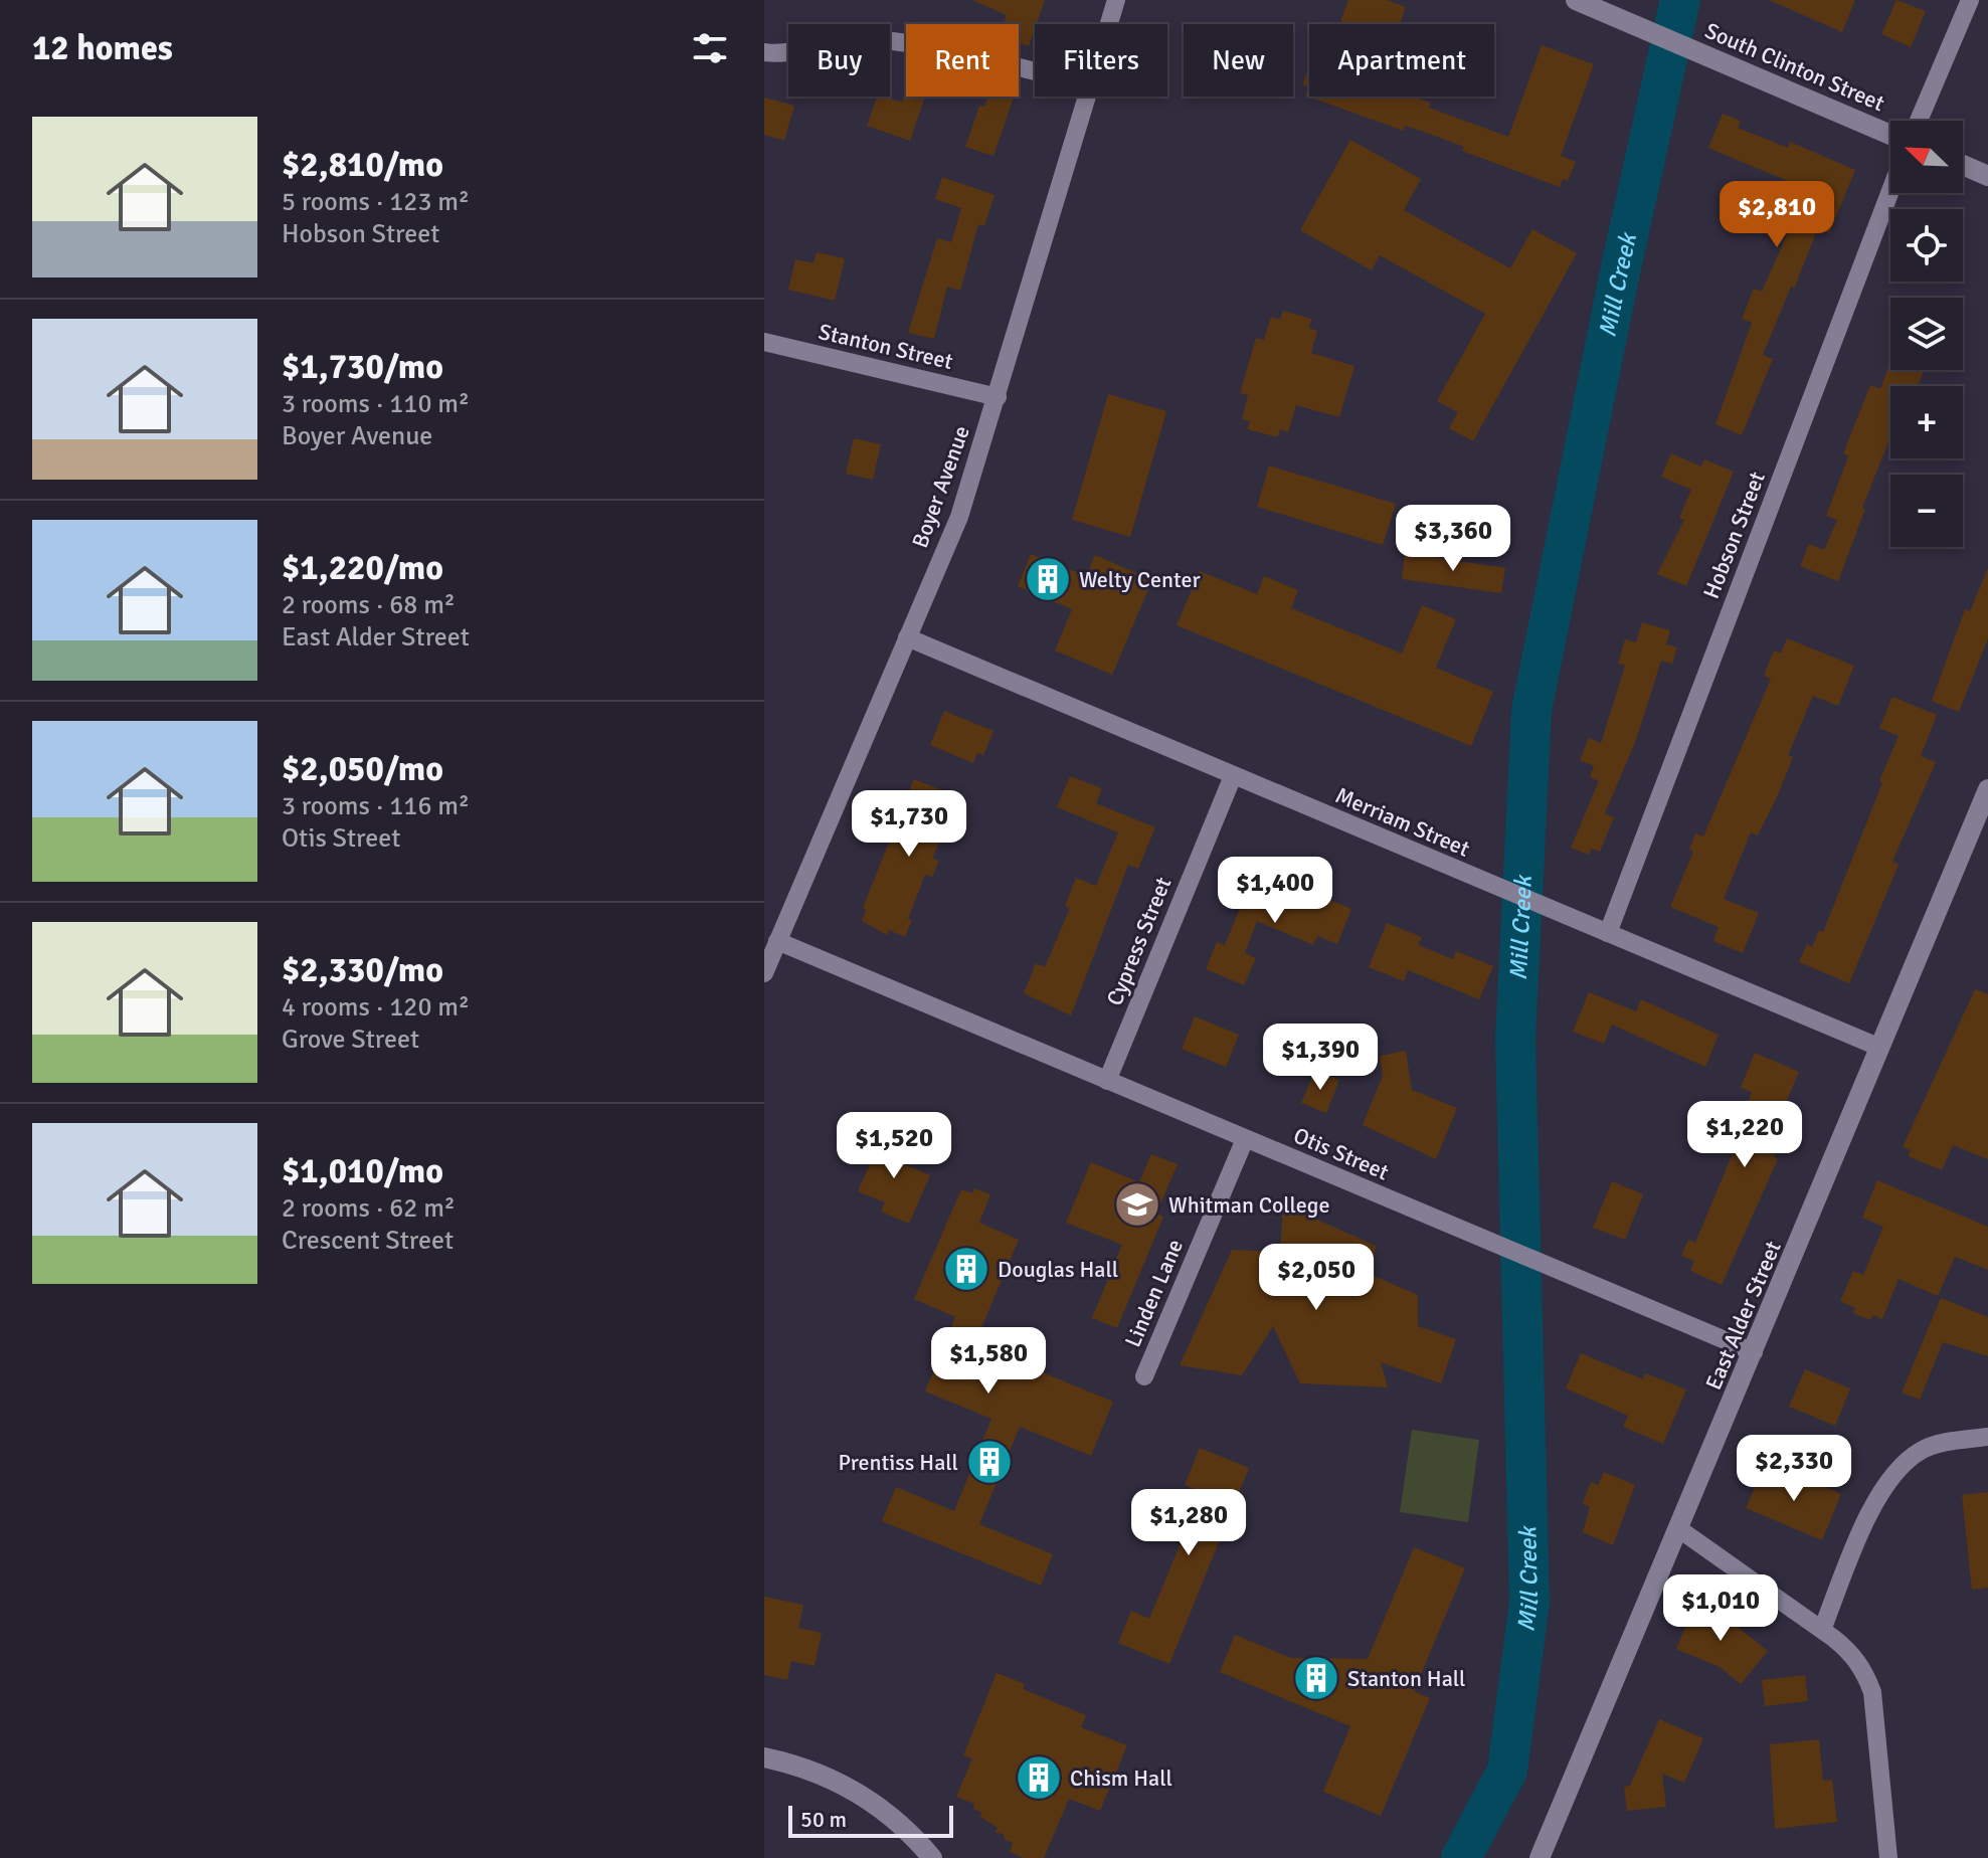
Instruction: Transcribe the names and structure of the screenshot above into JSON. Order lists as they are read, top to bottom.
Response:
{
  "streets": {
    "main road": ["South Clinton Street", "East Alder Street"],
    "street": [
      "Stanton Street",
      "Boyer Avenue",
      "Hobson Street",
      "Merriam Street",
      "Cypress Street",
      "Otis Street",
      "Linden Lane"
    ]
  },
  "crossings": [
    ["Stanton Street", "Boyer Avenue"],
    ["Boyer Avenue", "Merriam Street"],
    ["Boyer Avenue", "Otis Street"],
    ["Hobson Street", "Merriam Street"],
    ["Merriam Street", "Cypress Street"],
    ["Merriam Street", "East Alder Street"],
    ["Cypress Street", "Otis Street"],
    ["Otis Street", "Linden Lane"],
    ["Otis Street", "East Alder Street"]
  ],
  "water": ["Mill Creek"],
  "places": {
    "building": [
      "Welty Center",
      "Douglas Hall",
      "Prentiss Hall",
      "Stanton Hall",
      "Chism Hall"
    ],
    "school or university": ["Whitman College"]
  },
  "scale_bar": "50 m",
  "north": "top left",
  "page": {
    "heading": "12 homes",
    "chip": [
      "Buy",
      "Rent",
      "Filters",
      "New",
      "Apartment"
    ],
    "list": [
      {
        "name": "$2,810/mo",
        "note": "5 rooms · 123 m² · Hobson Street"
      },
      {
        "name": "$1,730/mo",
        "note": "3 rooms · 110 m² · Boyer Avenue"
      },
      {
        "name": "$1,220/mo",
        "note": "2 rooms · 68 m² · East Alder Street"
      },
      {
        "name": "$2,050/mo",
        "note": "3 rooms · 116 m² · Otis Street"
      },
      {
        "name": "$2,330/mo",
        "note": "4 rooms · 120 m² · Grove Street"
      },
      {
        "name": "$1,010/mo",
        "note": "2 rooms · 62 m² · Crescent Street"
      }
    ],
    "map_buttons": ["+", "−"],
    "price": [
      "$2,810",
      "$3,360",
      "$1,730",
      "$1,400",
      "$1,390",
      "$1,220",
      "$1,520",
      "$2,050",
      "$1,580",
      "$2,330",
      "$1,280",
      "$1,010"
    ],
    "scale": "50 m"
  }
}
